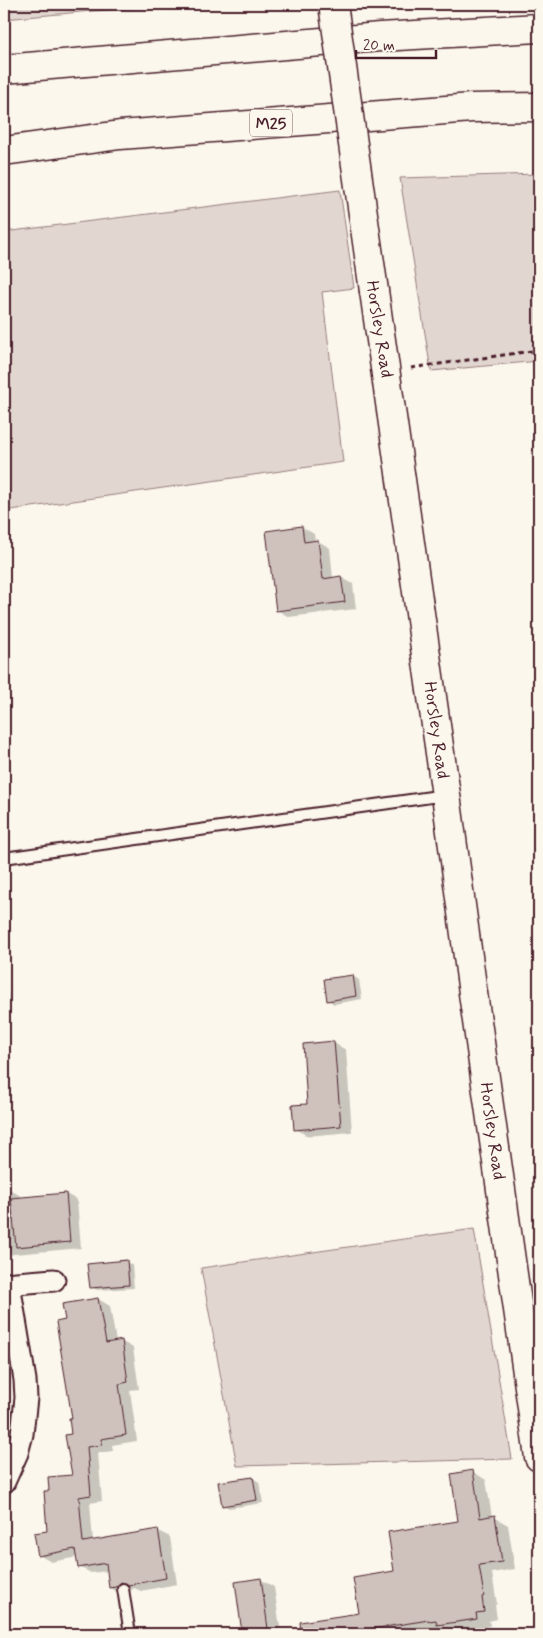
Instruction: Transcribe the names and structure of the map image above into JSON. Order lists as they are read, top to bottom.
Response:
{
  "streets": {
    "main road": ["M25", "Horsley Road"]
  },
  "scale_bar": "20 m"
}
